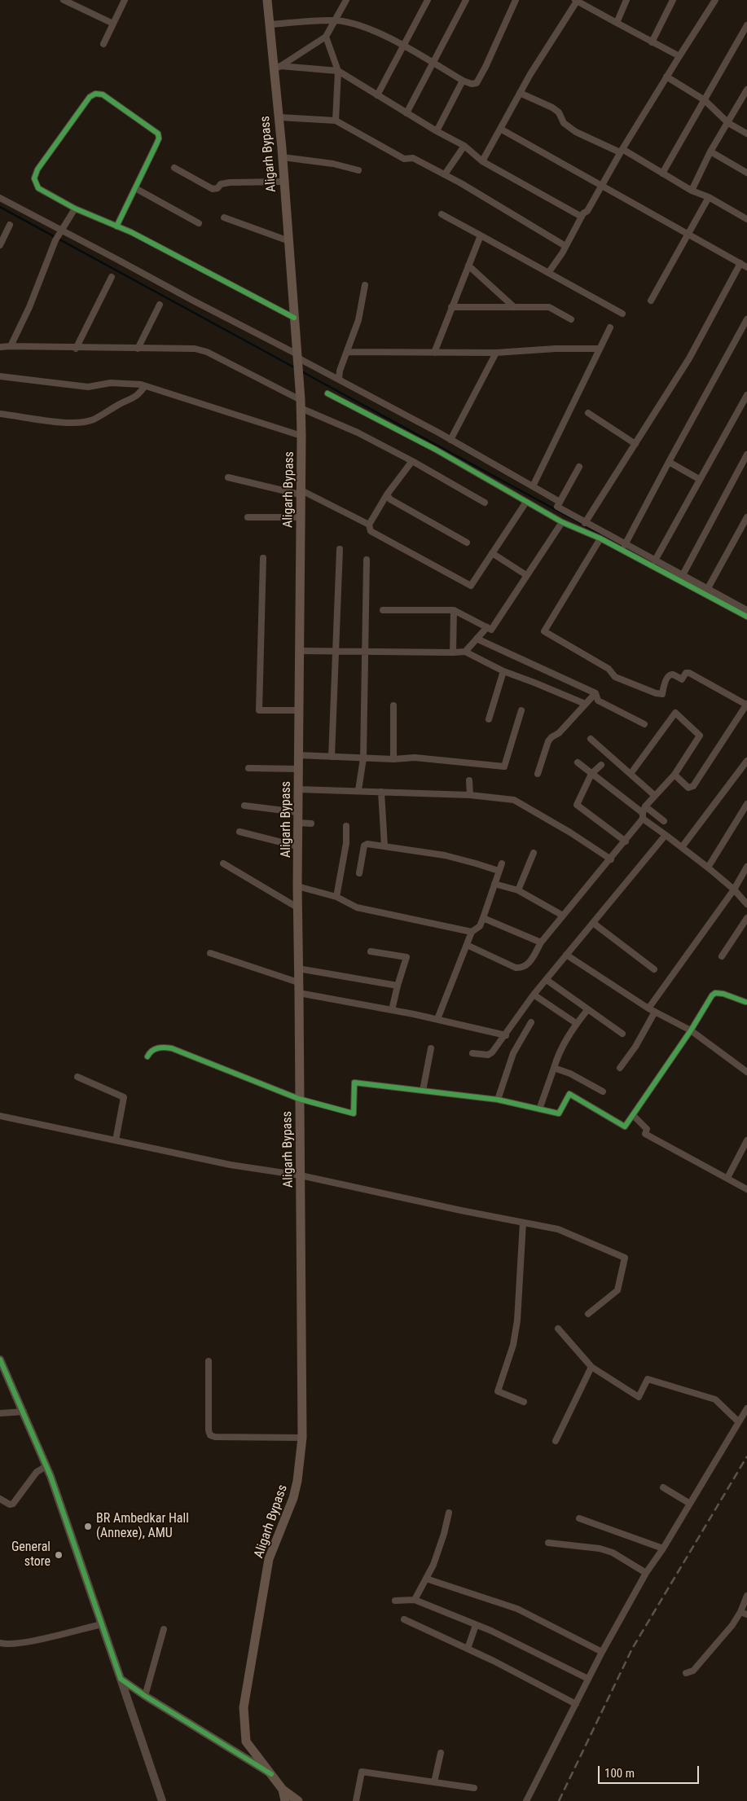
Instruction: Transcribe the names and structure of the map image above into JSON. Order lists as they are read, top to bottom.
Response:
{
  "streets": {
    "main road": ["Aligarh Bypass"]
  },
  "places": ["BR Ambedkar Hall (Annexe), AMU", "General store"],
  "scale_bar": "100 m"
}
